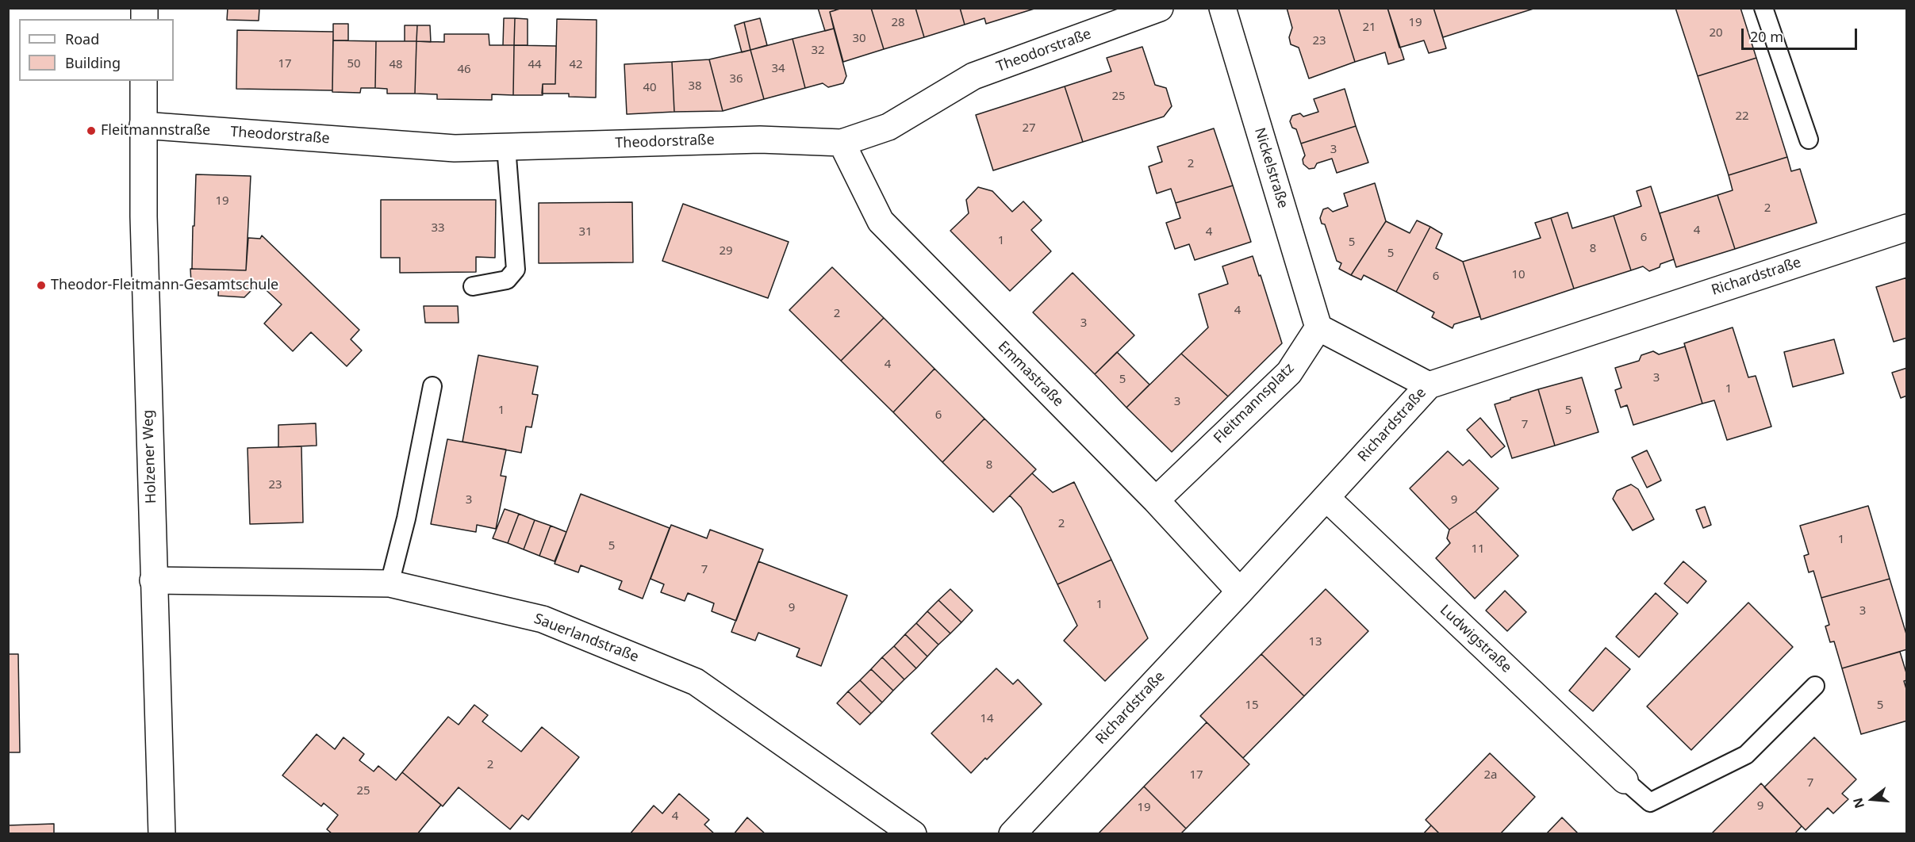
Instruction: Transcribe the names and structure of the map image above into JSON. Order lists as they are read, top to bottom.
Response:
{
  "streets": {
    "street": [
      "Theodorstraße",
      "Nickelstraße",
      "Richardstraße",
      "Emmastraße",
      "Fleitmannsplatz",
      "Holzener Weg",
      "Sauerlandstraße",
      "Ludwigstraße"
    ]
  },
  "crossings": [
    ["Theodorstraße", "Emmastraße"],
    ["Theodorstraße", "Holzener Weg"],
    ["Nickelstraße", "Fleitmannsplatz"],
    ["Richardstraße", "Emmastraße"],
    ["Richardstraße", "Ludwigstraße"],
    ["Emmastraße", "Fleitmannsplatz"],
    ["Holzener Weg", "Sauerlandstraße"]
  ],
  "places": ["Fleitmannstraße", "Theodor-Fleitmann-Gesamtschule"],
  "house_numbers": [
    "28",
    "19",
    "21",
    "20",
    "30",
    "23",
    "32",
    "17",
    "50",
    "48",
    "44",
    "42",
    "34",
    "46",
    "36",
    "38",
    "40",
    "25",
    "22",
    "27",
    "3",
    "2",
    "19",
    "2",
    "33",
    "4",
    "31",
    "4",
    "6",
    "1",
    "5",
    "8",
    "29",
    "5",
    "10",
    "6",
    "4",
    "2",
    "3",
    "4",
    "3",
    "5",
    "1",
    "3",
    "1",
    "5",
    "6",
    "7",
    "8",
    "23",
    "3",
    "9",
    "2",
    "1",
    "5",
    "11",
    "7",
    "1",
    "9",
    "3",
    "13",
    "15",
    "5",
    "14",
    "2",
    "17",
    "2a",
    "7",
    "25",
    "9",
    "19",
    "4"
  ],
  "legend": ["Road", "Building"],
  "scale_bar": "20 m",
  "north": "left"
}
